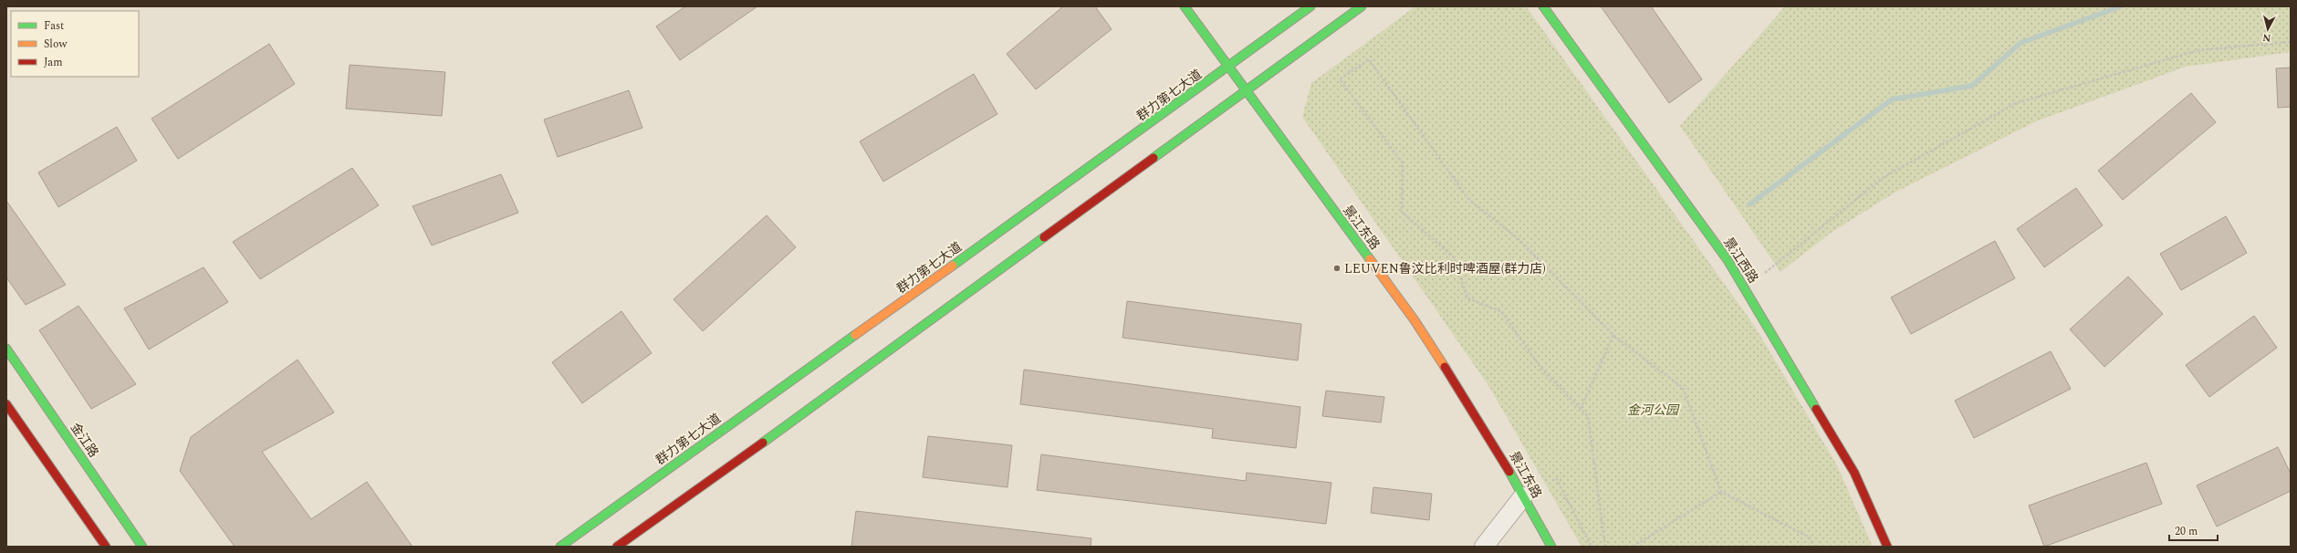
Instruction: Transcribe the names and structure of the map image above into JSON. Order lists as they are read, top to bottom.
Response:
{
  "streets": {
    "main road": [
      "群力第七大道",
      "景江东路",
      "景江西路",
      "金江路"
    ]
  },
  "crossings": [
    ["群力第七大道", "景江东路"]
  ],
  "parks": ["金河公园"],
  "places": ["LEUVEN鲁汶比利时啤酒屋(群力店)"],
  "legend": ["Fast", "Slow", "Jam"],
  "scale_bar": "20 m",
  "north": "bottom"
}
